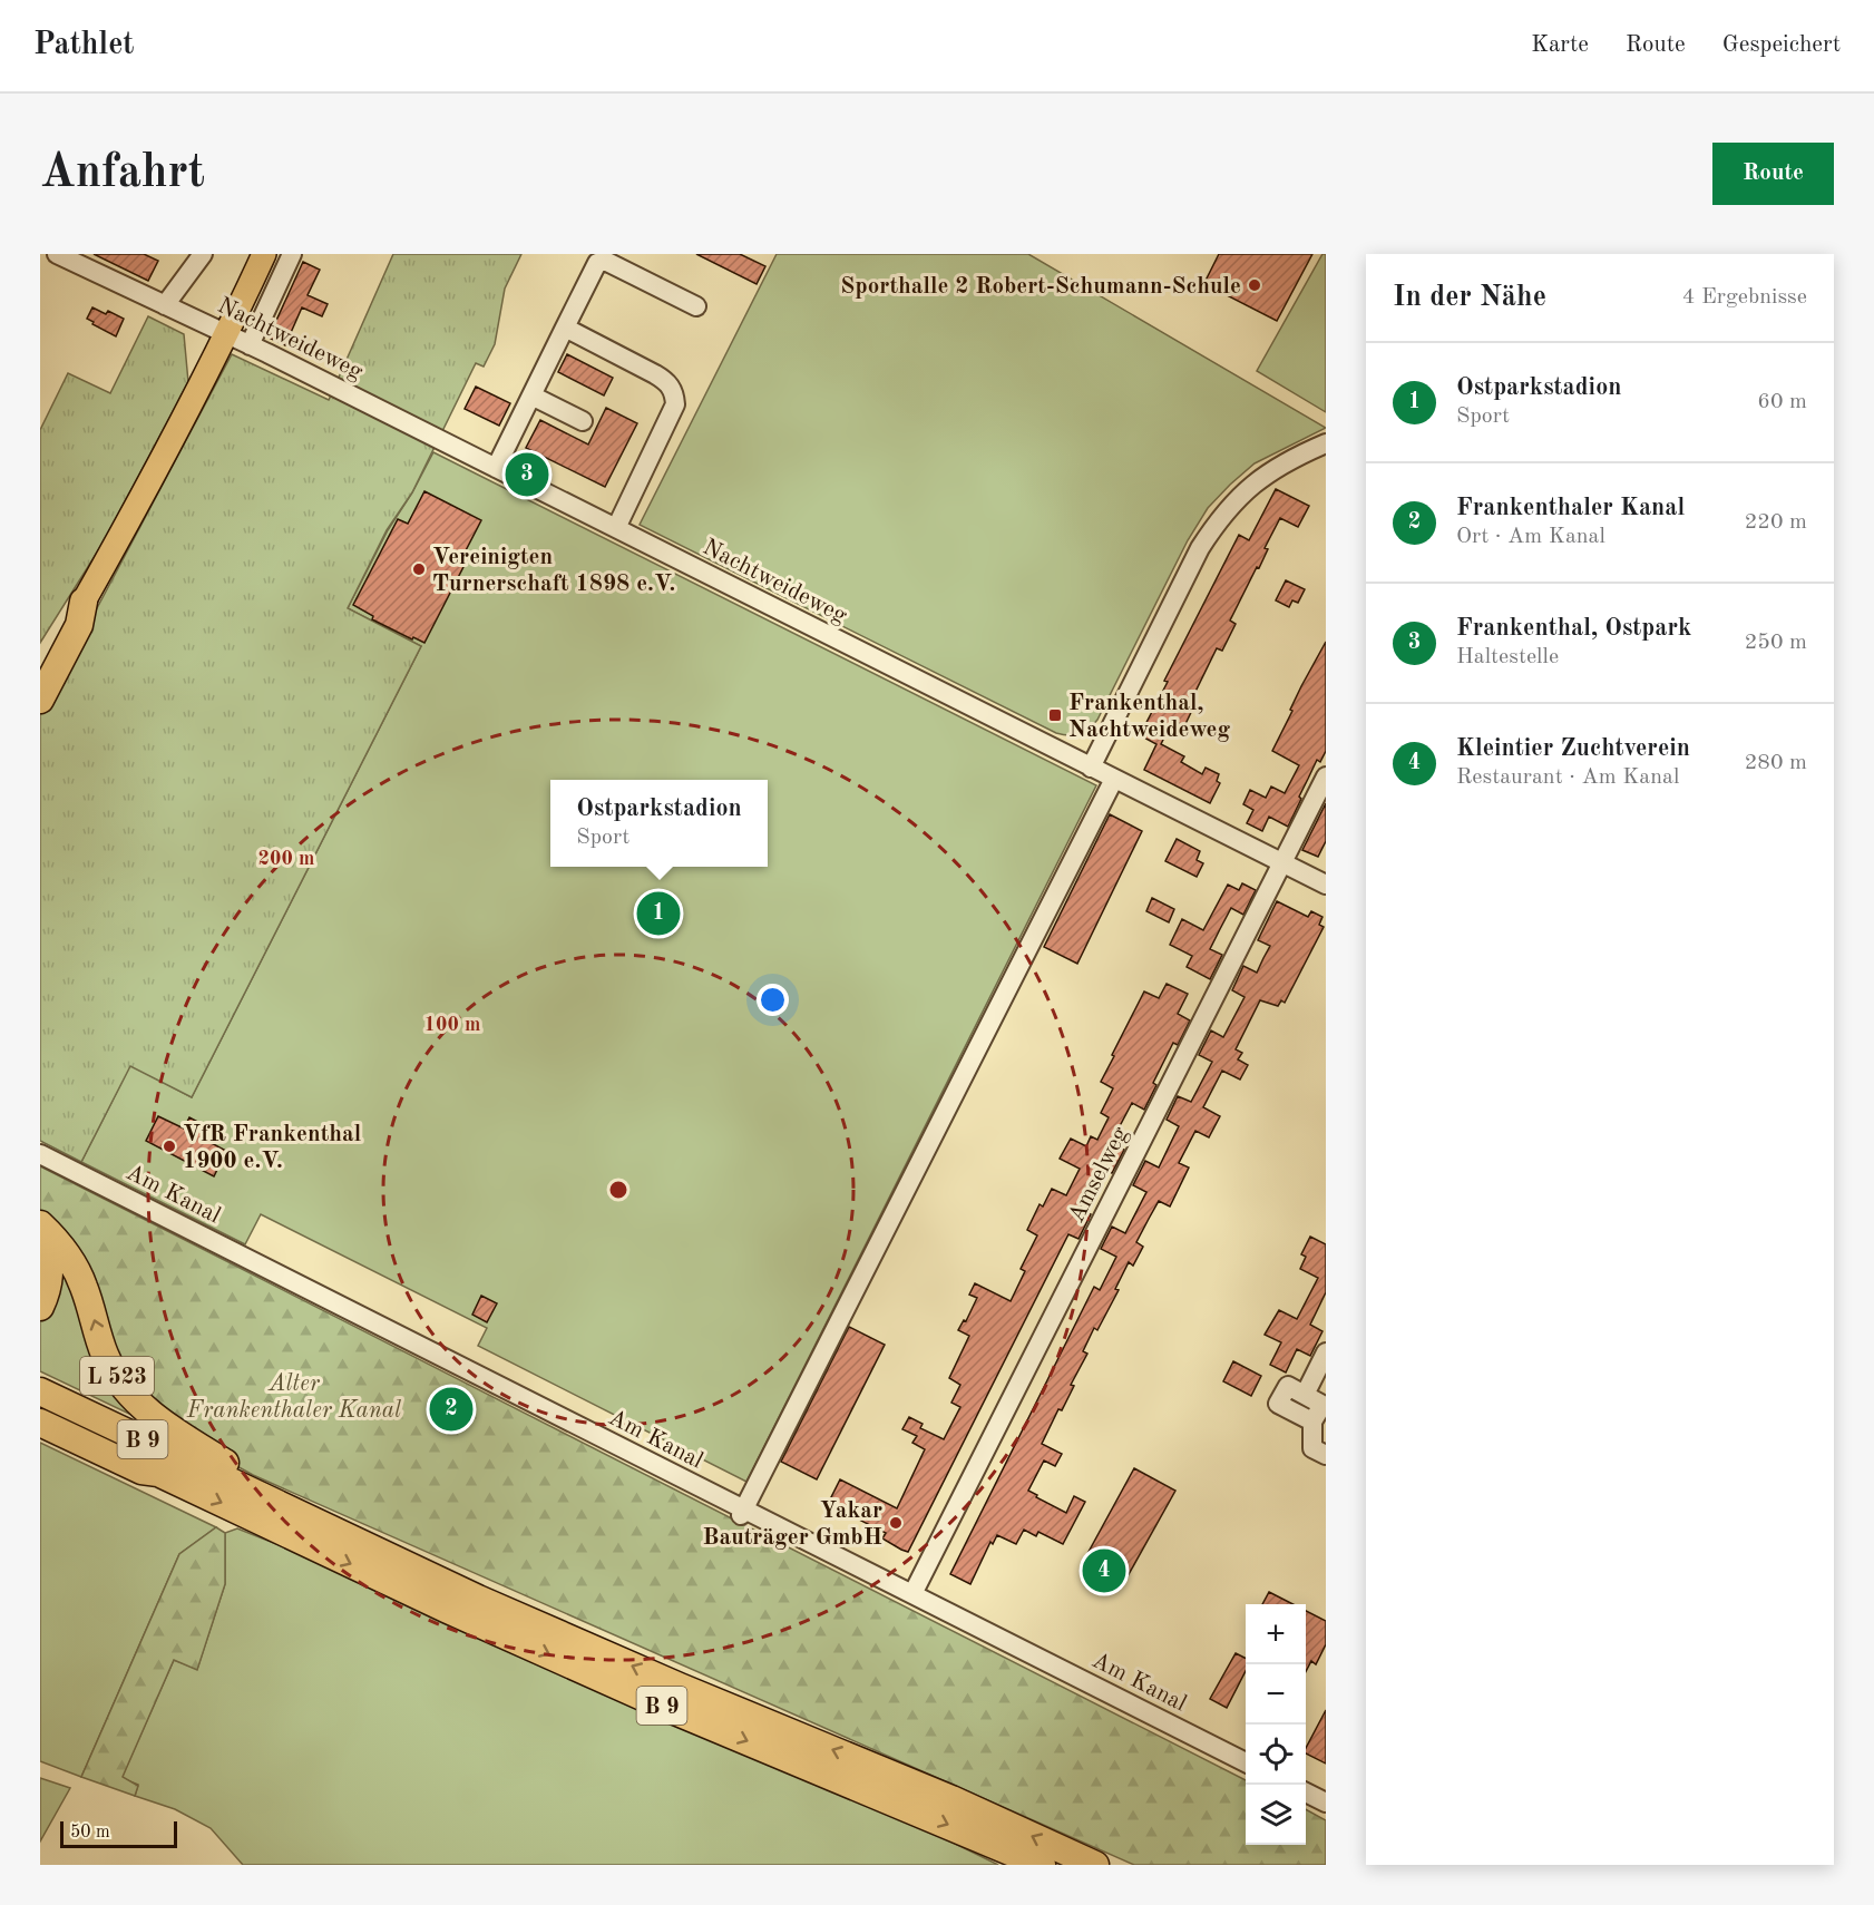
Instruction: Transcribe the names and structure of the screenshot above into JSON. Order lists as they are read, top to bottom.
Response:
{
  "streets": {
    "highway": ["L 523", "B 9"],
    "street": ["Nachtweideweg", "Amselweg", "Am Kanal"]
  },
  "crossings": [
    ["Nachtweideweg", "Amselweg"],
    ["Amselweg", "Am Kanal"],
    ["L 523", "B 9"]
  ],
  "parks": ["Alter Frankenthaler Kanal"],
  "places": {
    "other": [
      "Sporthalle 2 Robert-Schumann-Schule",
      "Vereinigten Turnerschaft 1898 e.V.",
      "VfR Frankenthal 1900 e.V.",
      "Yakar Bauträger GmbH"
    ],
    "transit": ["Frankenthal, Nachtweideweg"]
  },
  "scale_bar": "50 m",
  "page": {
    "header": "Pathlet",
    "nav": ["Karte", "Route", "Gespeichert"],
    "buttons": "Route",
    "title": "Anfahrt",
    "heading": ["In der Nähe", "4 Ergebnisse"],
    "list": [
      {
        "mark": "1",
        "name": "Ostparkstadion",
        "note": "Sport",
        "value": "60 m"
      },
      {
        "mark": "2",
        "name": "Frankenthaler Kanal",
        "note": "Ort · Am Kanal",
        "value": "220 m"
      },
      {
        "mark": "3",
        "name": "Frankenthal, Ostpark",
        "note": "Haltestelle",
        "value": "250 m"
      },
      {
        "mark": "4",
        "name": "Kleintier Zuchtverein",
        "note": "Restaurant · Am Kanal",
        "value": "280 m"
      }
    ],
    "pins": [
      "3",
      "1",
      "2",
      "4"
    ],
    "popup": ["Ostparkstadion", "Sport"],
    "map_buttons": ["+", "−"],
    "scale": "50 m"
  },
  "rings": ["200 m", "100 m"]
}
